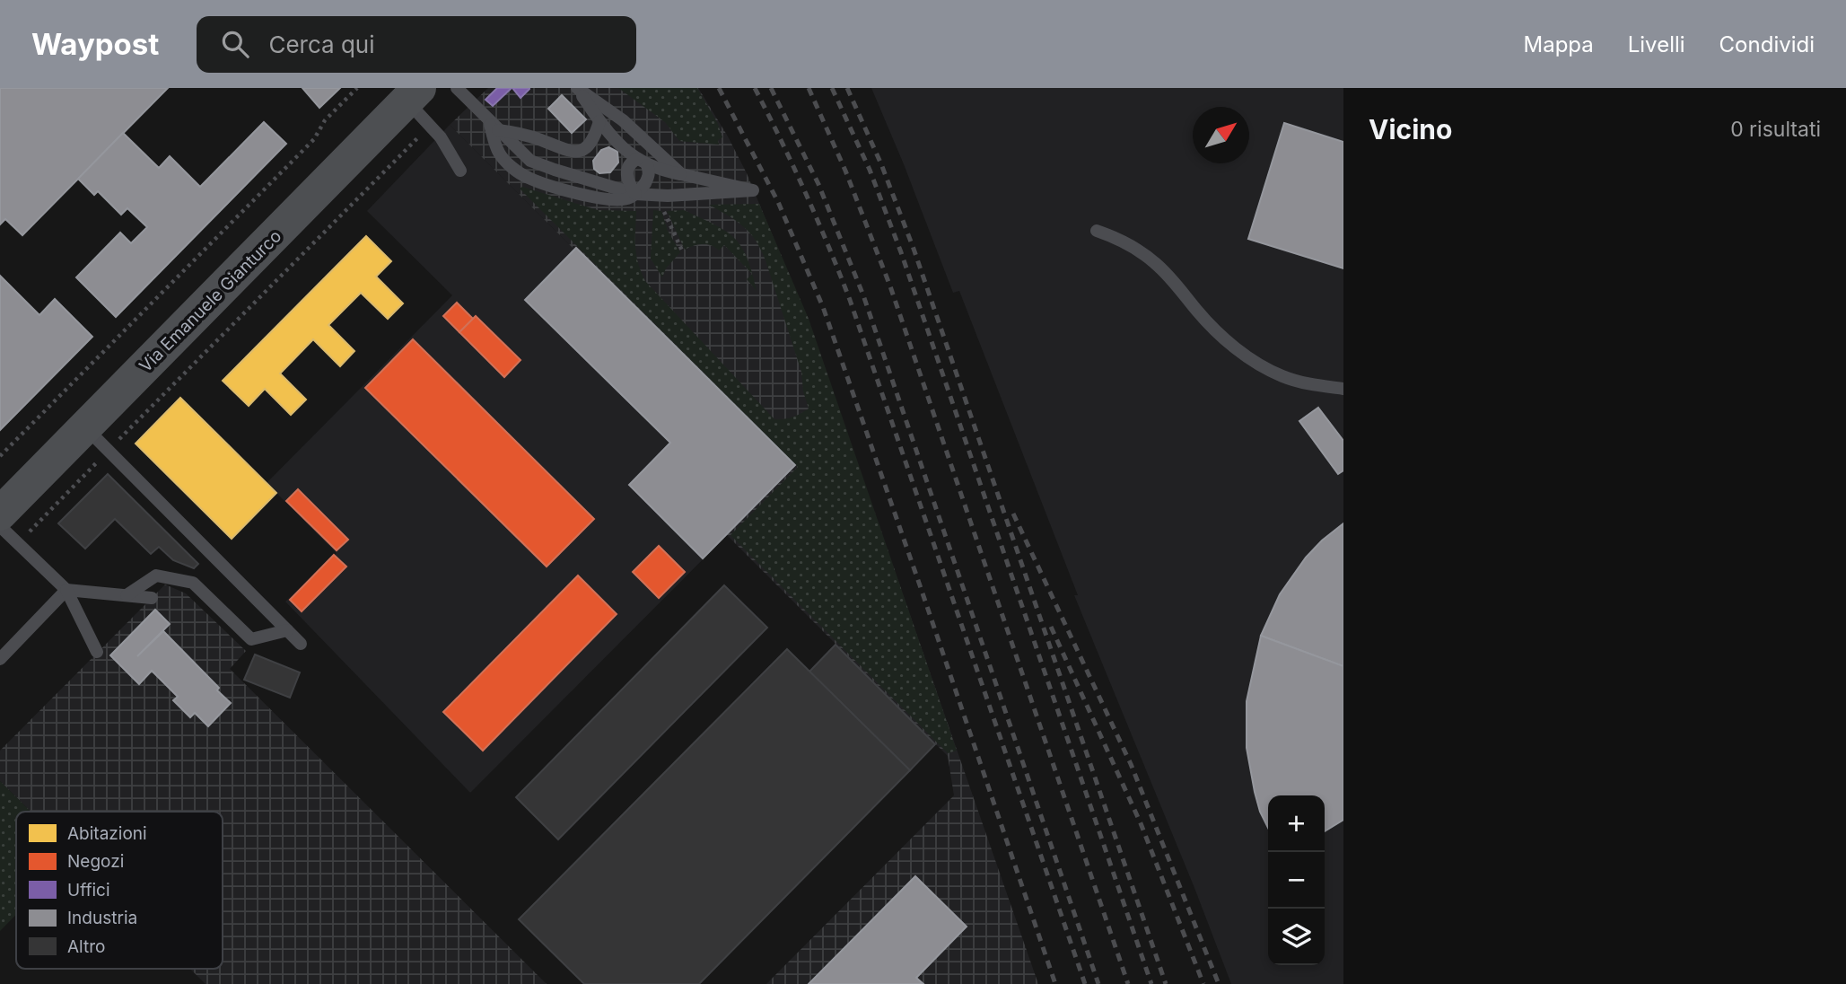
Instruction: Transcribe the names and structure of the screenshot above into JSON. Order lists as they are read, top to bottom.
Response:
{
  "streets": {
    "main road": ["Via Emanuele Gianturco"]
  },
  "legend": [
    "Abitazioni",
    "Negozi",
    "Uffici",
    "Industria",
    "Altro"
  ],
  "north": "top right",
  "page": {
    "header": "Waypost",
    "search": "Cerca qui",
    "nav": ["Mappa", "Livelli", "Condividi"],
    "heading": ["Vicino", "0 risultati"],
    "map_buttons": ["+", "−"]
  }
}
